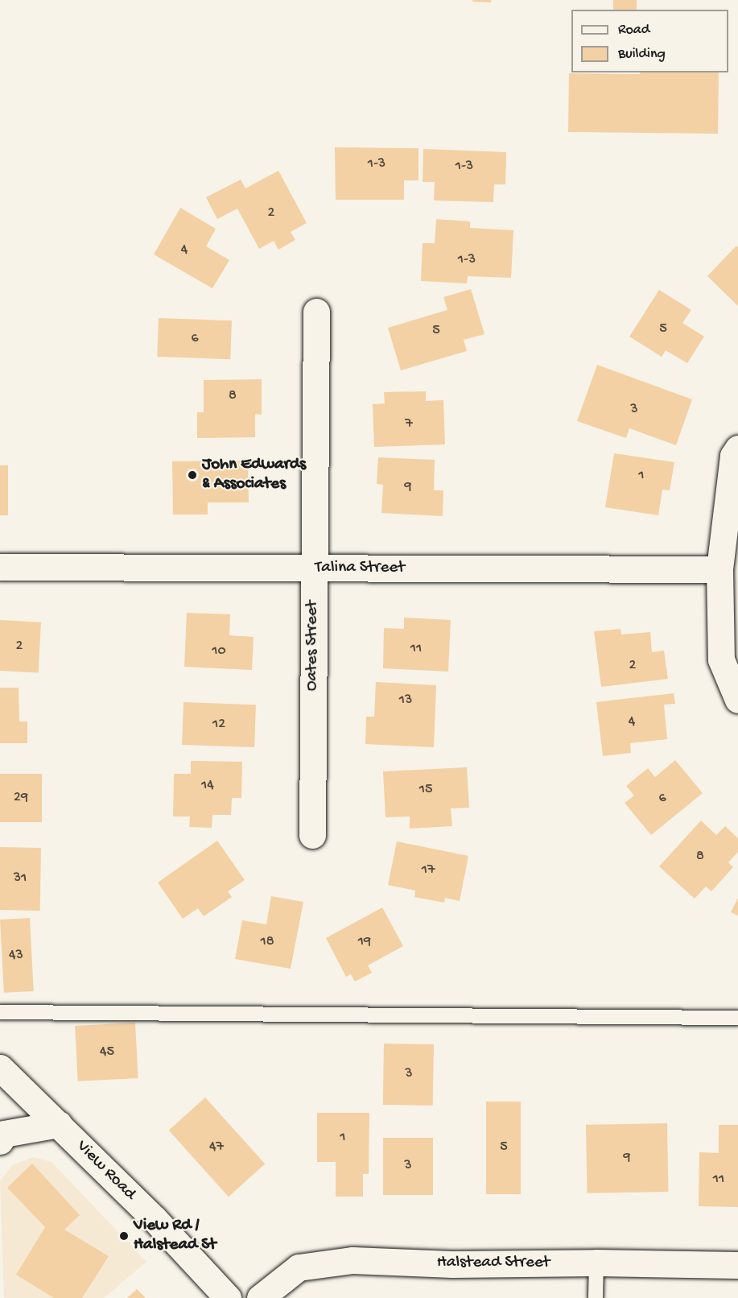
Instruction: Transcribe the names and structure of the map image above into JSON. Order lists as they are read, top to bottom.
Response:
{
  "streets": {
    "street": [
      "Talina Street",
      "Oates Street",
      "View Road",
      "Halstead Street"
    ]
  },
  "crossings": [
    ["Talina Street", "Oates Street"]
  ],
  "places": ["John Edwards & Associates", "View Rd / Halstead St"],
  "house_numbers": [
    "1-3",
    "1-3",
    "2",
    "4",
    "1-3",
    "5",
    "5",
    "6",
    "8",
    "3",
    "7",
    "1",
    "9",
    "2",
    "11",
    "10",
    "2",
    "13",
    "4",
    "12",
    "14",
    "15",
    "29",
    "6",
    "8",
    "17",
    "31",
    "18",
    "19",
    "43",
    "45",
    "3",
    "1",
    "47",
    "5",
    "9",
    "3",
    "11"
  ],
  "legend": ["Road", "Building"]
}
